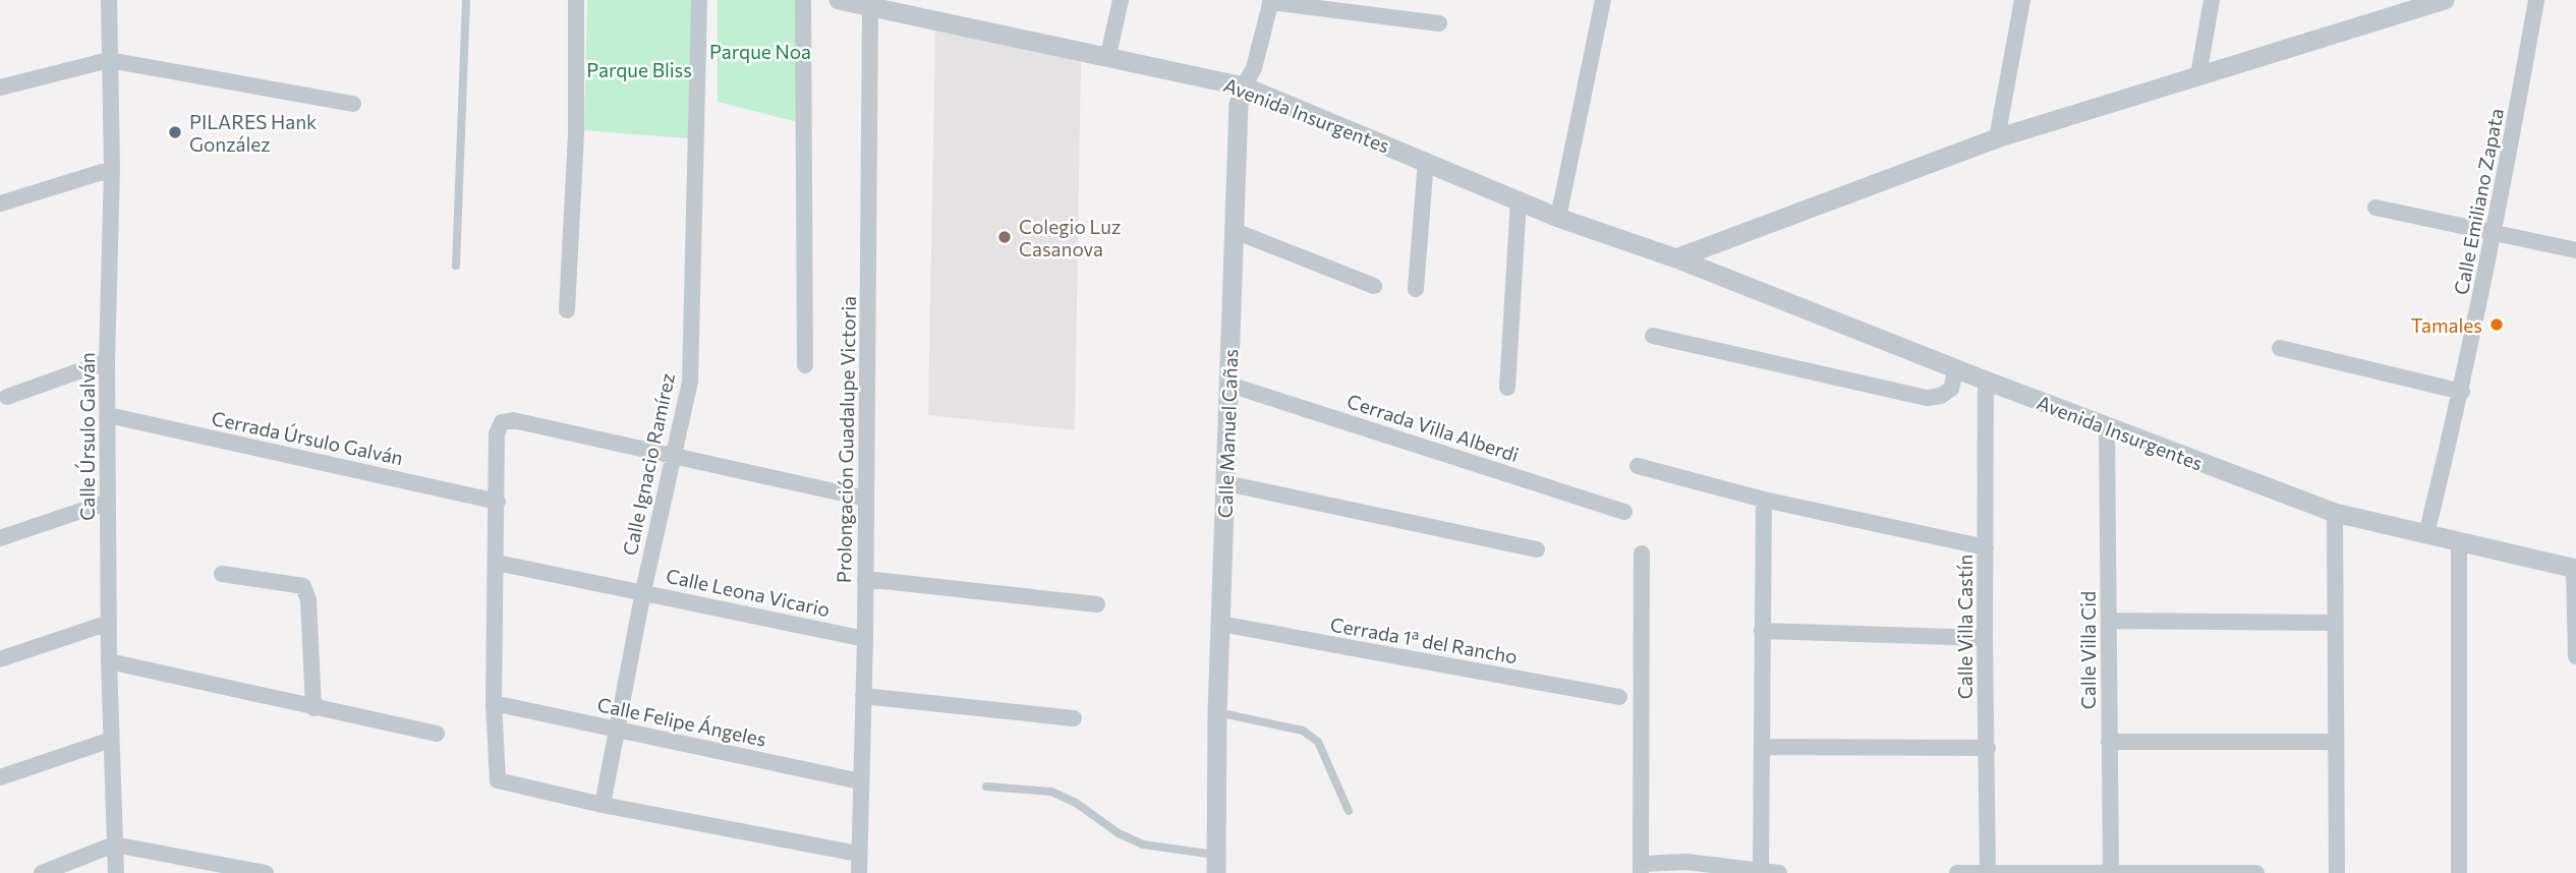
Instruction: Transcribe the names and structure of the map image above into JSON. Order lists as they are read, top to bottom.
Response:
{
  "streets": {
    "street": [
      "Avenida Insurgentes",
      "Calle Emiliano Zapata",
      "Cerrada Villa Alberdi",
      "Calle Manuel Cañas",
      "Calle Úrsulo Galván",
      "Cerrada Úrsulo Galván",
      "Prolongación Guadalupe Victoria",
      "Calle Ignacio Ramírez",
      "Calle Leona Vicario",
      "Calle Villa Castín",
      "Cerrada 1ª del Rancho",
      "Calle Villa Cid",
      "Calle Felipe Ángeles"
    ]
  },
  "crossings": [
    ["Avenida Insurgentes", "Calle Emiliano Zapata"],
    ["Avenida Insurgentes", "Calle Manuel Cañas"],
    ["Avenida Insurgentes", "Prolongación Guadalupe Victoria"],
    ["Avenida Insurgentes", "Calle Villa Castín"],
    ["Avenida Insurgentes", "Calle Villa Cid"],
    ["Cerrada Villa Alberdi", "Calle Manuel Cañas"],
    ["Calle Manuel Cañas", "Cerrada 1ª del Rancho"],
    ["Calle Úrsulo Galván", "Cerrada Úrsulo Galván"],
    ["Prolongación Guadalupe Victoria", "Calle Leona Vicario"],
    ["Prolongación Guadalupe Victoria", "Calle Felipe Ángeles"],
    ["Calle Ignacio Ramírez", "Calle Leona Vicario"],
    ["Calle Ignacio Ramírez", "Calle Felipe Ángeles"]
  ],
  "parks": ["Parque Noa", "Parque Bliss"],
  "places": ["PILARES Hank González", "Colegio Luz Casanova", "Tamales"]
}
